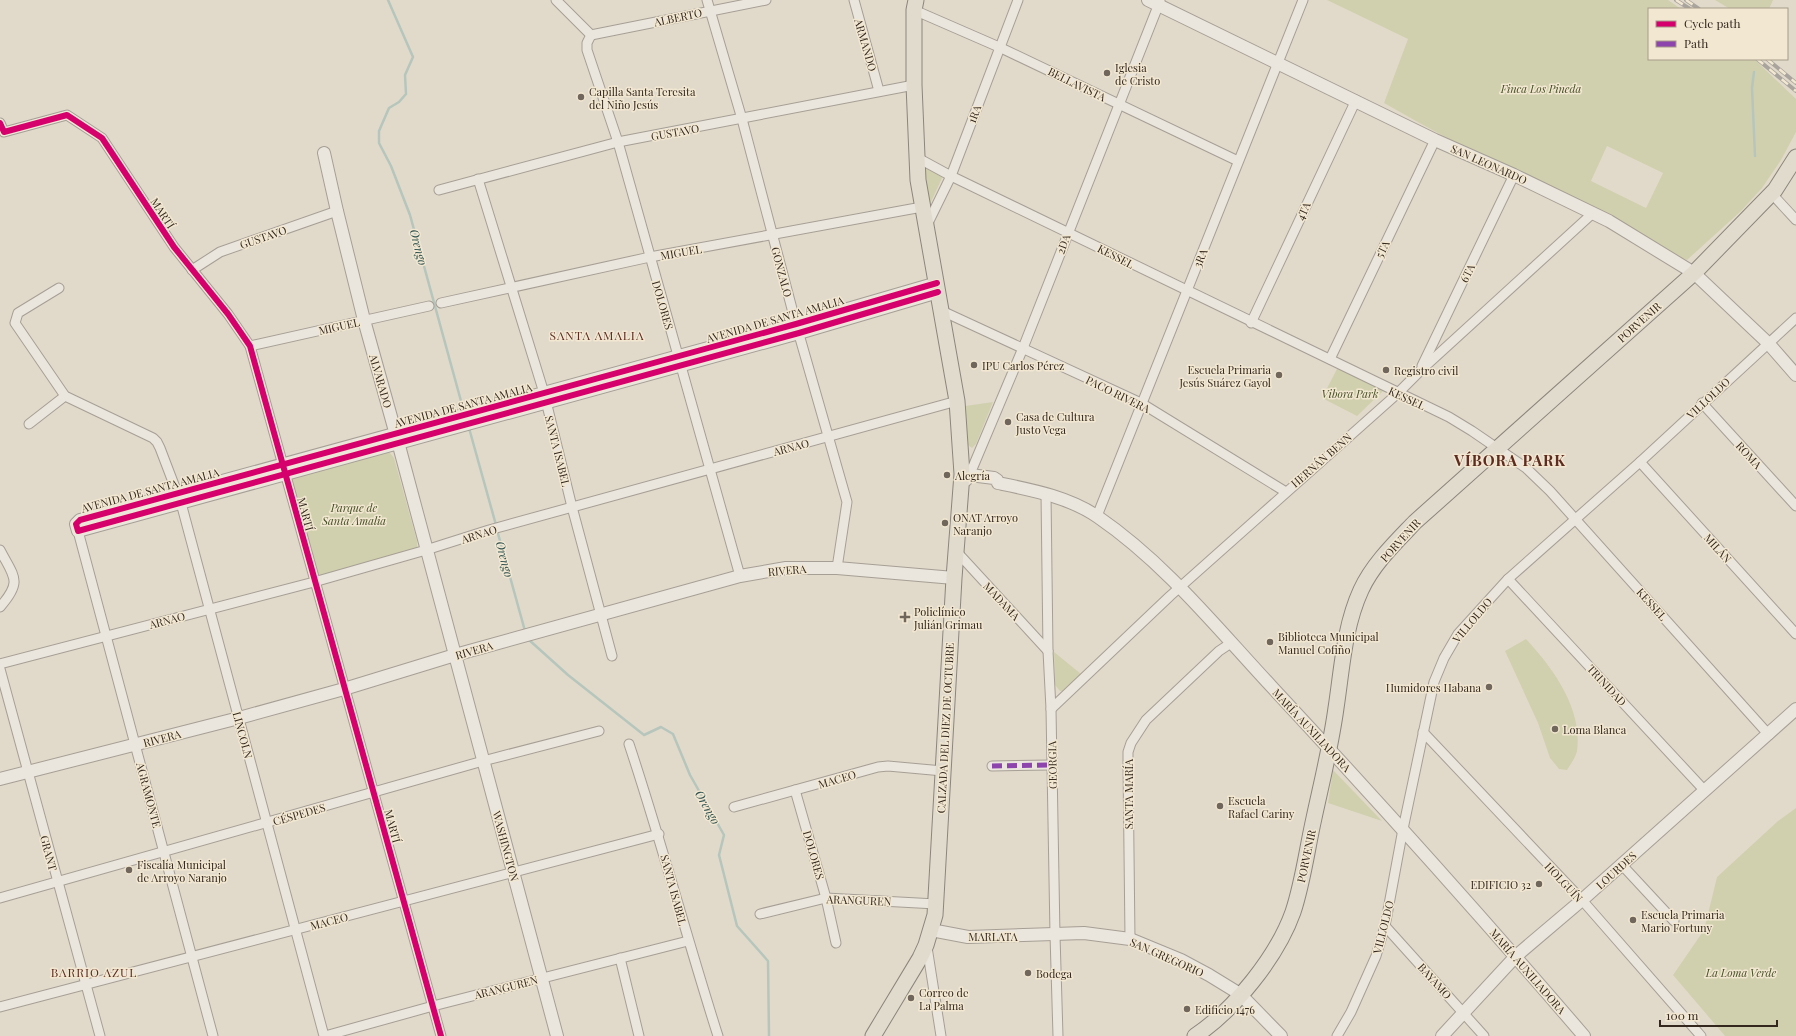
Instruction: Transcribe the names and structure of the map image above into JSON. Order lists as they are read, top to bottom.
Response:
{
  "streets": {
    "main road": ["PORVENIR", "CALZADA DEL DIEZ DE OCTUBRE"],
    "street": [
      "ALBERTO",
      "ARMANDO",
      "BELLAVISTA",
      "1RA",
      "GUSTAVO",
      "SAN LEONARDO",
      "4TA",
      "MARTÍ",
      "2DA",
      "5TA",
      "MIGUEL",
      "KESSEL",
      "3RA",
      "GONZALO",
      "6TA",
      "DOLORES",
      "AVENIDA DE SANTA AMALIA",
      "ALVARADO",
      "PACO RIVERA",
      "VILLOLDO",
      "ARNAO",
      "SANTA ISABEL",
      "ROMA",
      "HERNÁN BENN",
      "MILÁN",
      "RIVERA",
      "MADAMA",
      "TRINIDAD",
      "MARÍA AUXILIADORA",
      "LINCOLN",
      "GEORGIA",
      "MACEO",
      "SANTA MARÍA",
      "AGRAMONTE",
      "CÉSPEDES",
      "WASHINGTON",
      "GRANT",
      "LOURDES",
      "HOLGUÍN",
      "ARANGUREN",
      "MARLATA",
      "SAN GREGORIO",
      "BAYAMO"
    ]
  },
  "crossings": [
    ["ALBERTO", "GONZALO"],
    ["ALBERTO", "DOLORES"],
    ["ARMANDO", "GUSTAVO"],
    ["BELLAVISTA", "1RA"],
    ["BELLAVISTA", "2DA"],
    ["BELLAVISTA", "3RA"],
    ["BELLAVISTA", "CALZADA DEL DIEZ DE OCTUBRE"],
    ["1RA", "KESSEL"],
    ["1RA", "CALZADA DEL DIEZ DE OCTUBRE"],
    ["GUSTAVO", "MARTÍ"],
    ["GUSTAVO", "GONZALO"],
    ["GUSTAVO", "DOLORES"],
    ["GUSTAVO", "ALVARADO"],
    ["GUSTAVO", "SANTA ISABEL"],
    ["GUSTAVO", "CALZADA DEL DIEZ DE OCTUBRE"],
    ["SAN LEONARDO", "4TA"],
    ["SAN LEONARDO", "2DA"],
    ["SAN LEONARDO", "5TA"],
    ["SAN LEONARDO", "3RA"],
    ["SAN LEONARDO", "6TA"],
    ["SAN LEONARDO", "PORVENIR"],
    ["SAN LEONARDO", "VILLOLDO"],
    ["SAN LEONARDO", "HERNÁN BENN"],
    ["4TA", "KESSEL"],
    ["MARTÍ", "MIGUEL"],
    ["MARTÍ", "AVENIDA DE SANTA AMALIA"],
    ["MARTÍ", "ARNAO"],
    ["MARTÍ", "RIVERA"],
    ["MARTÍ", "MACEO"],
    ["MARTÍ", "CÉSPEDES"],
    ["MARTÍ", "ARANGUREN"],
    ["2DA", "KESSEL"],
    ["2DA", "PACO RIVERA"],
    ["2DA", "CALZADA DEL DIEZ DE OCTUBRE"],
    ["2DA", "MARÍA AUXILIADORA"],
    ["5TA", "KESSEL"],
    ["MIGUEL", "GONZALO"],
    ["MIGUEL", "DOLORES"],
    ["MIGUEL", "ALVARADO"],
    ["MIGUEL", "SANTA ISABEL"],
    ["MIGUEL", "CALZADA DEL DIEZ DE OCTUBRE"],
    ["KESSEL", "3RA"],
    ["KESSEL", "PORVENIR"],
    ["KESSEL", "VILLOLDO"],
    ["KESSEL", "HERNÁN BENN"],
    ["KESSEL", "CALZADA DEL DIEZ DE OCTUBRE"],
    ["KESSEL", "LOURDES"],
    ["3RA", "PACO RIVERA"],
    ["3RA", "MARÍA AUXILIADORA"],
    ["GONZALO", "AVENIDA DE SANTA AMALIA"],
    ["GONZALO", "ARNAO"],
    ["GONZALO", "RIVERA"],
    ["6TA", "HERNÁN BENN"],
    ["DOLORES", "AVENIDA DE SANTA AMALIA"],
    ["DOLORES", "ARNAO"],
    ["DOLORES", "RIVERA"],
    ["DOLORES", "MACEO"],
    ["DOLORES", "ARANGUREN"],
    ["AVENIDA DE SANTA AMALIA", "ALVARADO"],
    ["AVENIDA DE SANTA AMALIA", "SANTA ISABEL"],
    ["AVENIDA DE SANTA AMALIA", "CALZADA DEL DIEZ DE OCTUBRE"],
    ["AVENIDA DE SANTA AMALIA", "LINCOLN"],
    ["AVENIDA DE SANTA AMALIA", "AGRAMONTE"],
    ["PORVENIR", "MARÍA AUXILIADORA"],
    ["PORVENIR", "SAN GREGORIO"],
    ["ALVARADO", "ARNAO"],
    ["ALVARADO", "RIVERA"],
    ["ALVARADO", "WASHINGTON"],
    ["PACO RIVERA", "HERNÁN BENN"],
    ["PACO RIVERA", "CALZADA DEL DIEZ DE OCTUBRE"],
    ["VILLOLDO", "ROMA"],
    ["VILLOLDO", "MILÁN"],
    ["VILLOLDO", "TRINIDAD"],
    ["VILLOLDO", "MARÍA AUXILIADORA"],
    ["VILLOLDO", "HOLGUÍN"],
    ["VILLOLDO", "BAYAMO"],
    ["ARNAO", "SANTA ISABEL"],
    ["ARNAO", "CALZADA DEL DIEZ DE OCTUBRE"],
    ["ARNAO", "LINCOLN"],
    ["ARNAO", "AGRAMONTE"],
    ["SANTA ISABEL", "RIVERA"],
    ["SANTA ISABEL", "MACEO"],
    ["SANTA ISABEL", "ARANGUREN"],
    ["HERNÁN BENN", "MARÍA AUXILIADORA"],
    ["HERNÁN BENN", "GEORGIA"],
    ["RIVERA", "CALZADA DEL DIEZ DE OCTUBRE"],
    ["RIVERA", "LINCOLN"],
    ["RIVERA", "AGRAMONTE"],
    ["RIVERA", "WASHINGTON"],
    ["RIVERA", "GRANT"],
    ["MADAMA", "CALZADA DEL DIEZ DE OCTUBRE"],
    ["MADAMA", "GEORGIA"],
    ["TRINIDAD", "LOURDES"],
    ["CALZADA DEL DIEZ DE OCTUBRE", "MARÍA AUXILIADORA"],
    ["CALZADA DEL DIEZ DE OCTUBRE", "MACEO"],
    ["CALZADA DEL DIEZ DE OCTUBRE", "ARANGUREN"],
    ["CALZADA DEL DIEZ DE OCTUBRE", "MARLATA"],
    ["MARÍA AUXILIADORA", "GEORGIA"],
    ["MARÍA AUXILIADORA", "SANTA MARÍA"],
    ["MARÍA AUXILIADORA", "LOURDES"],
    ["LINCOLN", "MACEO"],
    ["LINCOLN", "CÉSPEDES"],
    ["LINCOLN", "ARANGUREN"],
    ["GEORGIA", "MARLATA"],
    ["GEORGIA", "SAN GREGORIO"],
    ["MACEO", "AGRAMONTE"],
    ["MACEO", "WASHINGTON"],
    ["MACEO", "GRANT"],
    ["SANTA MARÍA", "SAN GREGORIO"],
    ["AGRAMONTE", "CÉSPEDES"],
    ["CÉSPEDES", "WASHINGTON"],
    ["CÉSPEDES", "GRANT"],
    ["WASHINGTON", "ARANGUREN"],
    ["LOURDES", "HOLGUÍN"],
    ["LOURDES", "BAYAMO"],
    ["MARLATA", "SAN GREGORIO"]
  ],
  "districts": ["SANTA AMALIA", "VÍBORA PARK", "BARRIO AZUL"],
  "water": ["Orengo"],
  "parks": [
    "Finca Los Pineda",
    "Vibora Park",
    "Parque de Santa Amalia",
    "La Loma Verde"
  ],
  "places": {
    "other": [
      "Iglesia de Cristo",
      "Capilla Santa Teresita del Niño Jesús",
      "IPU Carlos Pérez",
      "Registro civil",
      "Escuela Primaria Jesús Suárez Gayol",
      "Casa de Cultura Justo Vega",
      "Alegría",
      "ONAT Arroyo Naranjo",
      "Biblioteca Municipal Manuel Cofiño",
      "Humidores Habana",
      "Loma Blanca",
      "Escuela Rafael Cariny",
      "Fiscalía Municipal de Arroyo Naranjo",
      "EDIFICIO 32",
      "Escuela Primaria Mario Fortuny",
      "Bodega",
      "Correo de La Palma",
      "Edificio 1476"
    ],
    "health": ["Policlínico Julián Grimau"]
  },
  "legend": ["Cycle path", "Path"],
  "scale_bar": "100 m"
}
